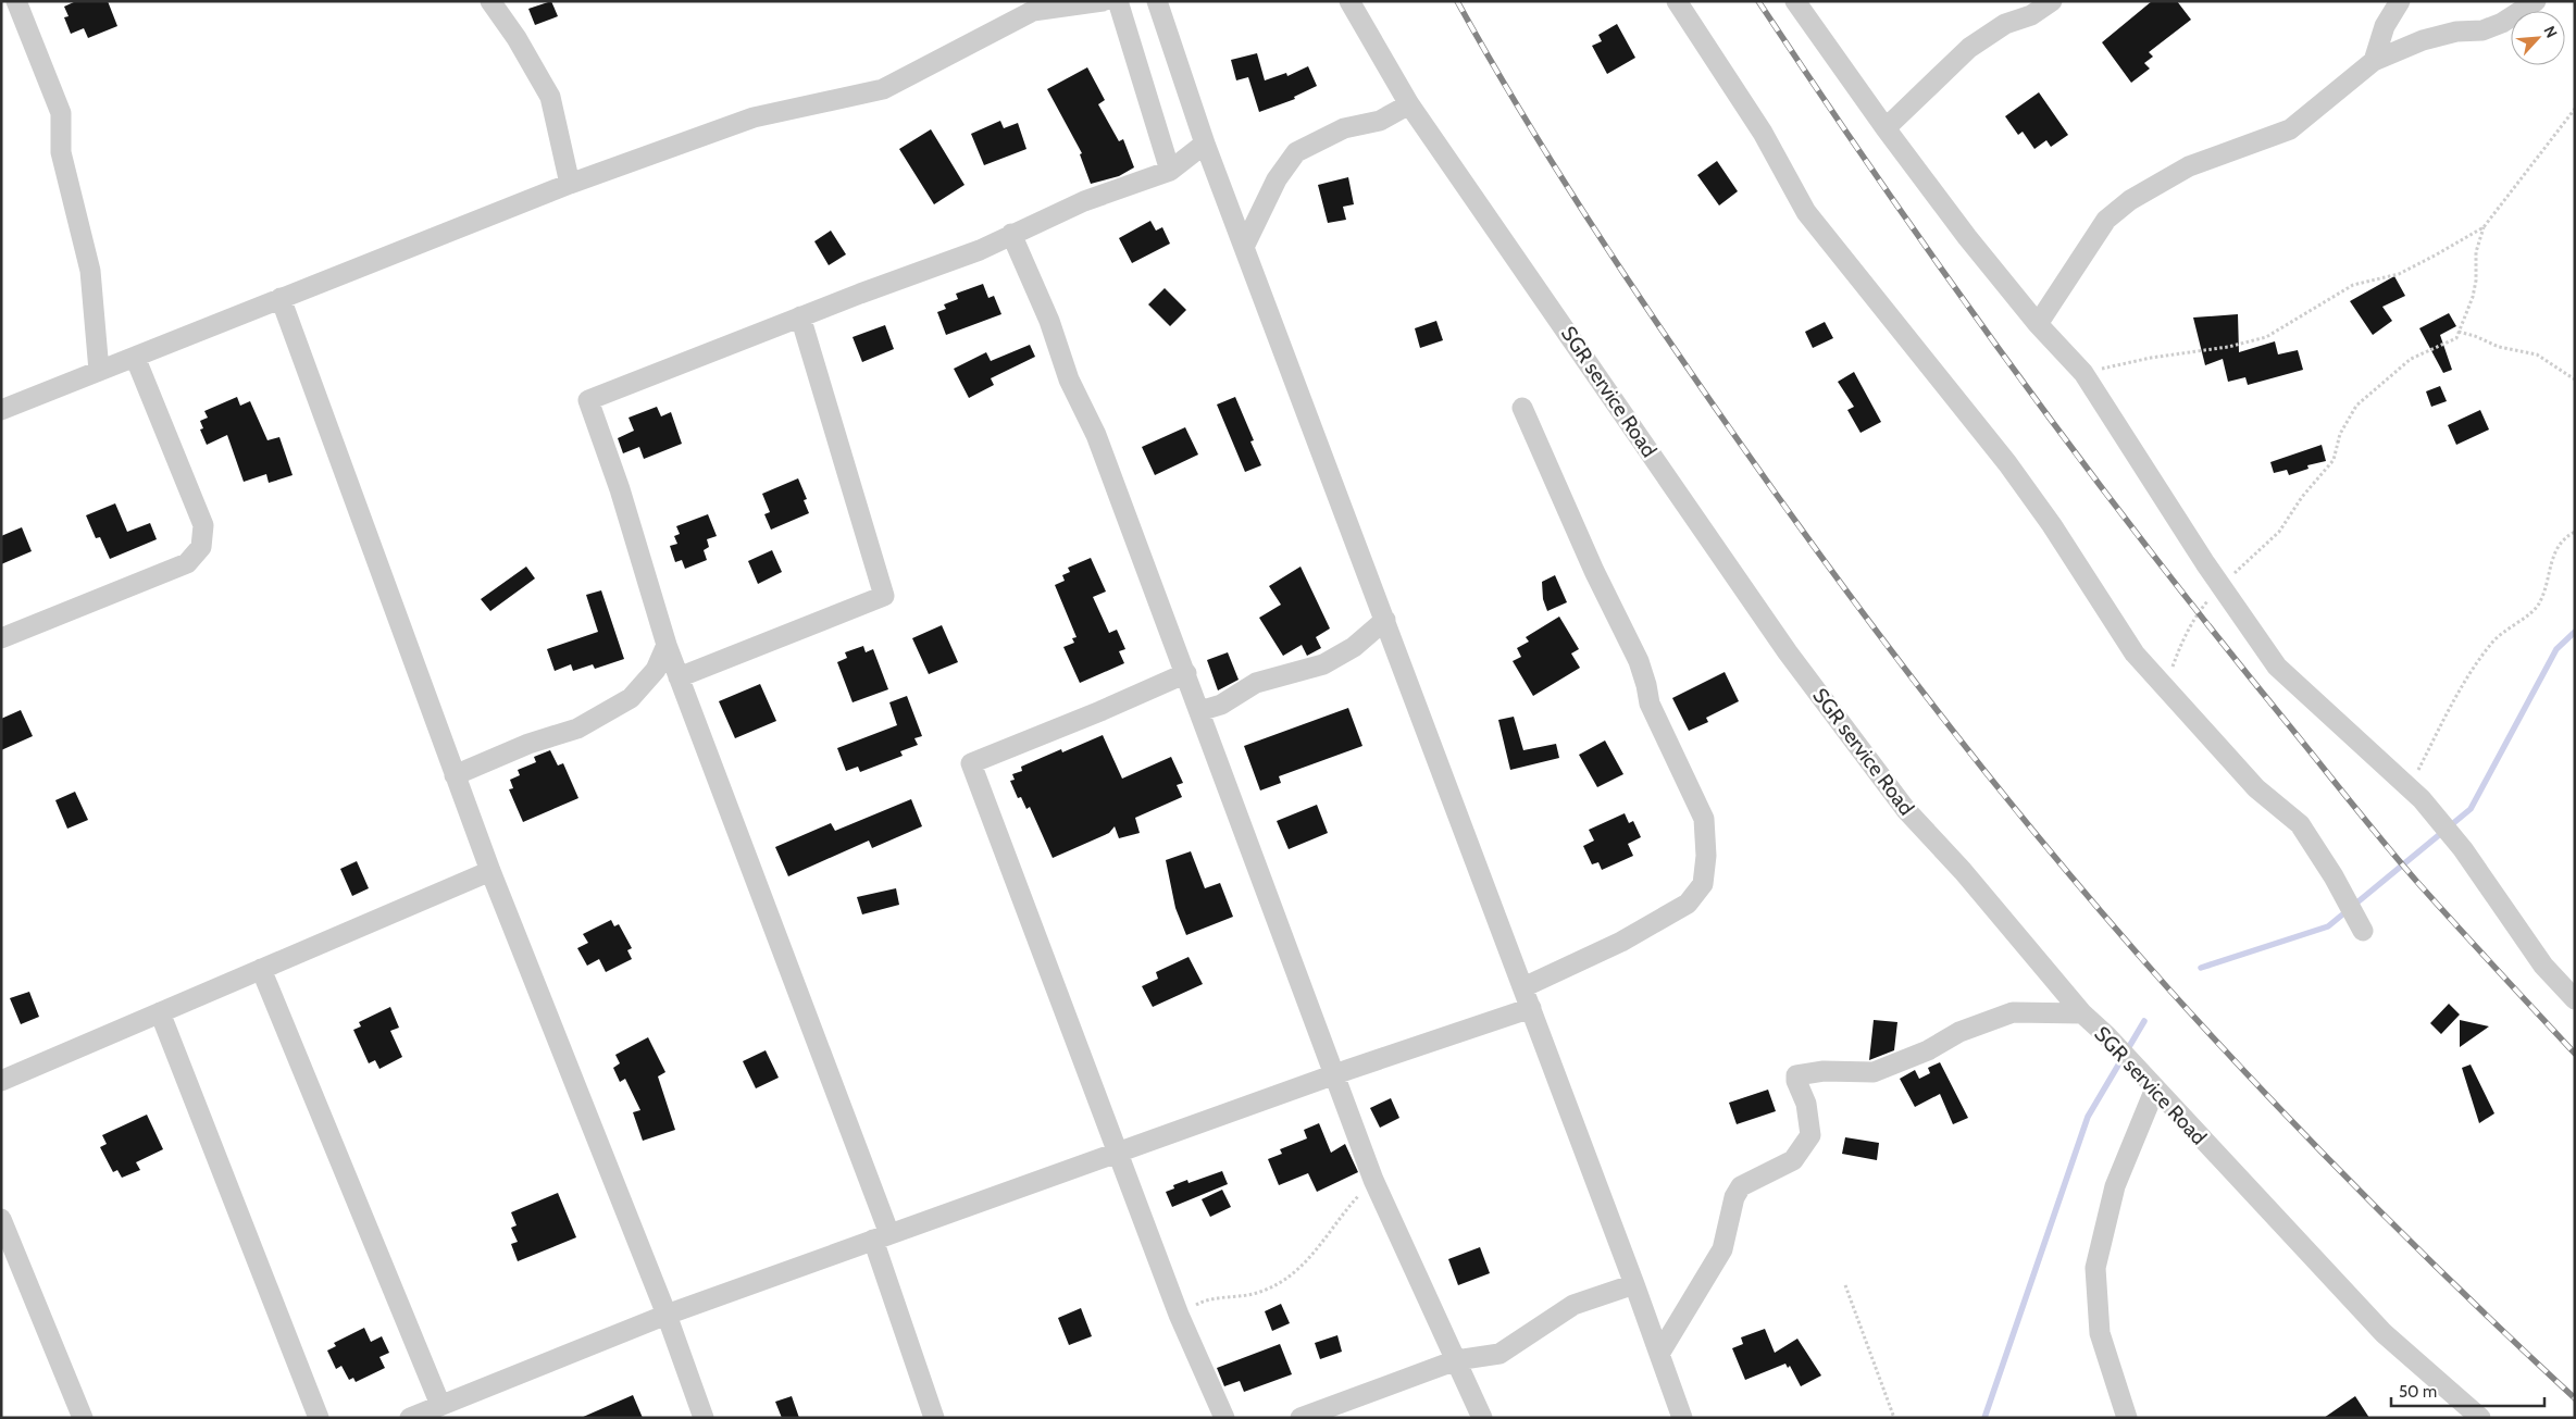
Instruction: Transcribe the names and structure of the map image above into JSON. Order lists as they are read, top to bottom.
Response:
{
  "streets": {
    "street": ["SGR service Road"]
  },
  "scale_bar": "50 m",
  "north": "top right"
}
